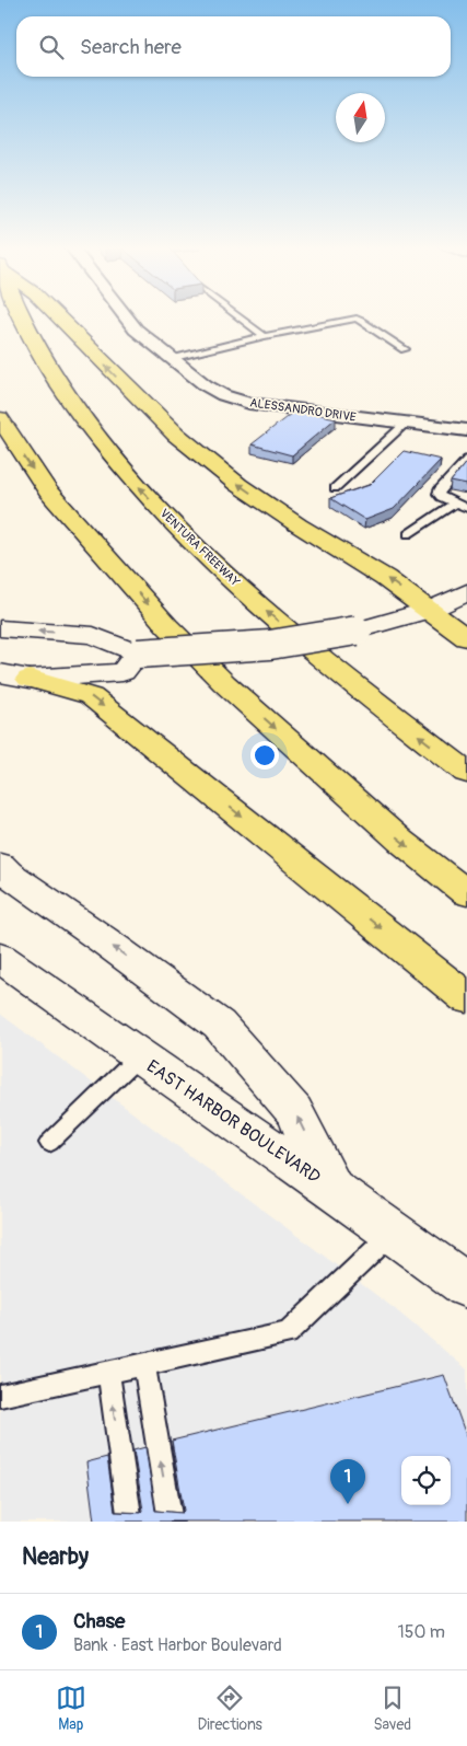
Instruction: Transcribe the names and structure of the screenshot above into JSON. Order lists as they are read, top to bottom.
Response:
{
  "streets": {
    "highway": ["VENTURA FREEWAY"],
    "main road": ["EAST HARBOR BOULEVARD"],
    "street": ["ALESSANDRO DRIVE"]
  },
  "north": "top",
  "page": {
    "search": "Search here",
    "pins": "1",
    "heading": "Nearby",
    "list": [
      {
        "mark": "1",
        "name": "Chase",
        "note": "Bank · East Harbor Boulevard",
        "value": "150 m"
      }
    ],
    "nav": ["Map", "Directions", "Saved"]
  }
}
